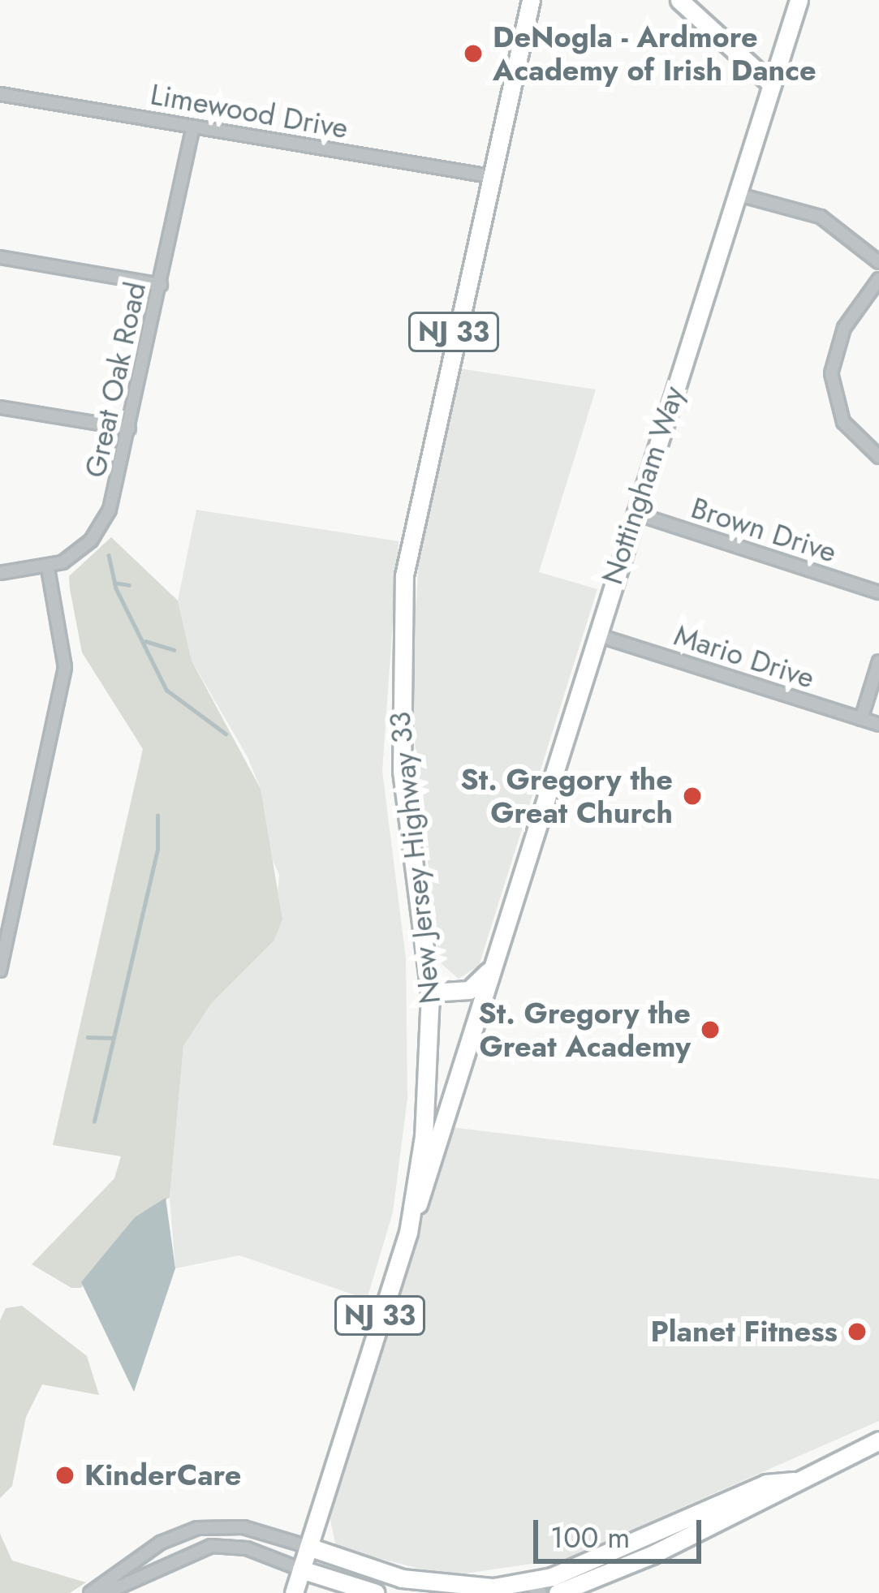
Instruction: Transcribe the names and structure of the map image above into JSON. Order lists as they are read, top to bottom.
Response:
{
  "streets": {
    "street": [
      "Limewood Drive",
      "NJ 33",
      "Great Oak Road",
      "Nottingham Way",
      "Brown Drive",
      "Mario Drive",
      "New Jersey Highway 33"
    ]
  },
  "crossings": [
    ["Limewood Drive", "Great Oak Road"],
    ["Limewood Drive", "New Jersey Highway 33"],
    ["Nottingham Way", "Brown Drive"],
    ["Nottingham Way", "Mario Drive"],
    ["Nottingham Way", "New Jersey Highway 33"]
  ],
  "places": [
    "DeNogla - Ardmore Academy of Irish Dance",
    "St. Gregory the Great Church",
    "St. Gregory the Great Academy",
    "Planet Fitness",
    "KinderCare"
  ],
  "scale_bar": "100 m"
}
